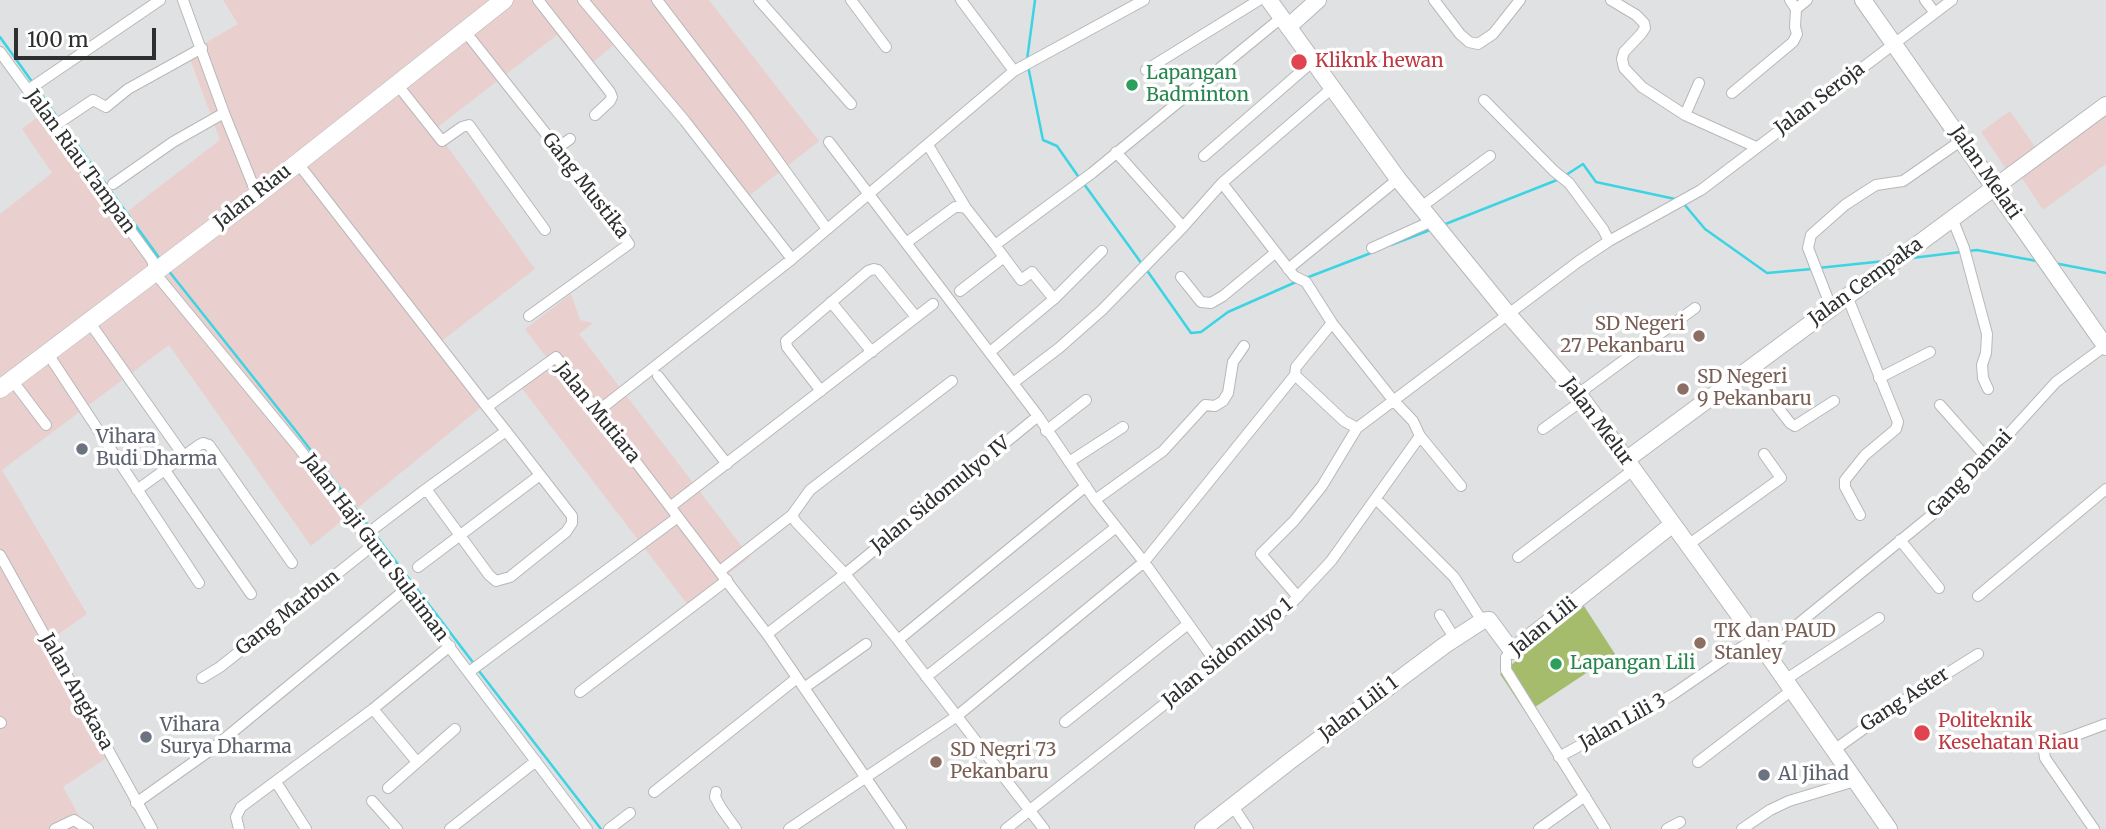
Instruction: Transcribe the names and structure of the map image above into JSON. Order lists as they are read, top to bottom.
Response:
{
  "streets": {
    "main road": ["Jalan Riau"],
    "street": [
      "Jalan Seroja",
      "Jalan Riau Tampan",
      "Jalan Melati",
      "Gang Mustika",
      "Jalan Cempaka",
      "Jalan Mutiara",
      "Jalan Melur",
      "Gang Damai",
      "Jalan Sidomulyo IV",
      "Jalan Haji Guru Sulaiman",
      "Gang Marbun",
      "Jalan Lili",
      "Jalan Sidomulyo 1",
      "Jalan Angkasa",
      "Gang Aster",
      "Jalan Lili 1",
      "Jalan Lili 3"
    ]
  },
  "crossings": [
    ["Jalan Seroja", "Jalan Melati"],
    ["Jalan Riau Tampan", "Jalan Riau"],
    ["Jalan Riau Tampan", "Jalan Haji Guru Sulaiman"],
    ["Jalan Melati", "Jalan Cempaka"],
    ["Jalan Melati", "Gang Damai"],
    ["Gang Mustika", "Jalan Riau"],
    ["Jalan Riau", "Jalan Haji Guru Sulaiman"],
    ["Jalan Cempaka", "Jalan Melur"],
    ["Jalan Melur", "Gang Damai"],
    ["Jalan Melur", "Jalan Lili"],
    ["Jalan Melur", "Gang Aster"],
    ["Jalan Melur", "Jalan Lili 3"],
    ["Gang Damai", "Jalan Lili 3"],
    ["Jalan Haji Guru Sulaiman", "Gang Marbun"],
    ["Jalan Lili", "Jalan Lili 3"]
  ],
  "places": [
    "Kliknk hewan",
    "Lapangan Badminton",
    "SD Negeri 27 Pekanbaru",
    "SD Negeri 9 Pekanbaru",
    "Vihara Budi Dharma",
    "TK dan PAUD Stanley",
    "Lapangan Lili",
    "Politeknik Kesehatan Riau",
    "Vihara Surya Dharma",
    "SD Negri 73 Pekanbaru",
    "Al Jihad"
  ],
  "scale_bar": "100 m"
}
